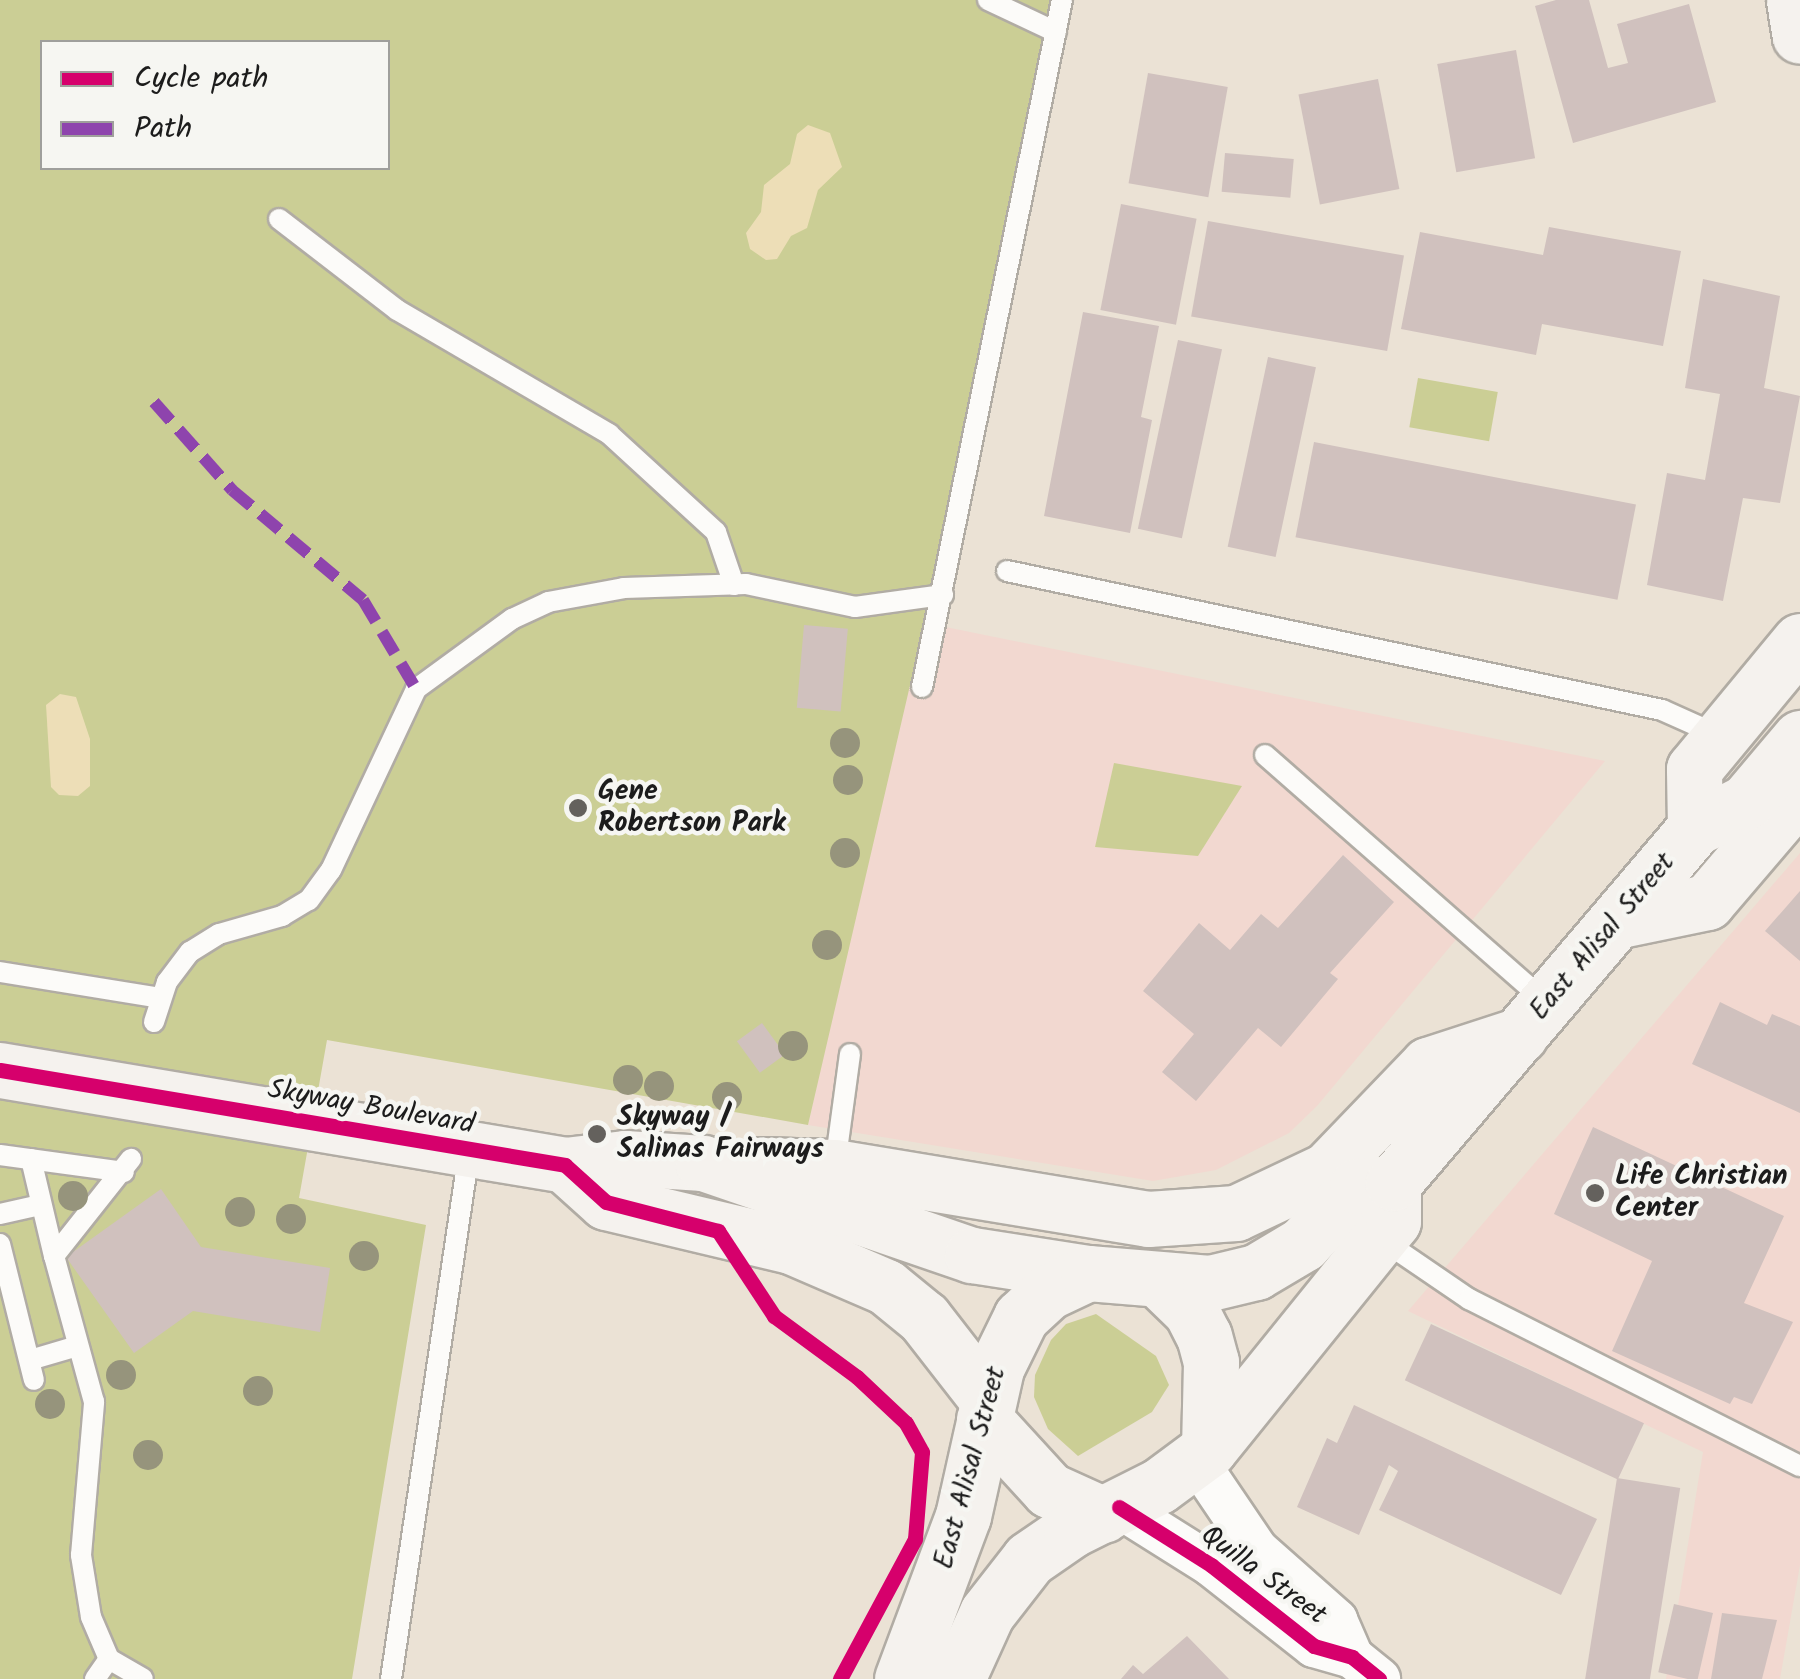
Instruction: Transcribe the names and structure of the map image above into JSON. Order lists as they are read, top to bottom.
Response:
{
  "streets": {
    "main road": ["East Alisal Street", "Skyway Boulevard"],
    "street": ["Quilla Street"]
  },
  "crossings": [
    ["East Alisal Street", "Skyway Boulevard"],
    ["East Alisal Street", "Quilla Street"],
    ["Skyway Boulevard", "Quilla Street"]
  ],
  "places": ["Gene Robertson Park", "Skyway / Salinas Fairways", "Life Christian Center"],
  "legend": ["Cycle path", "Path"]
}
